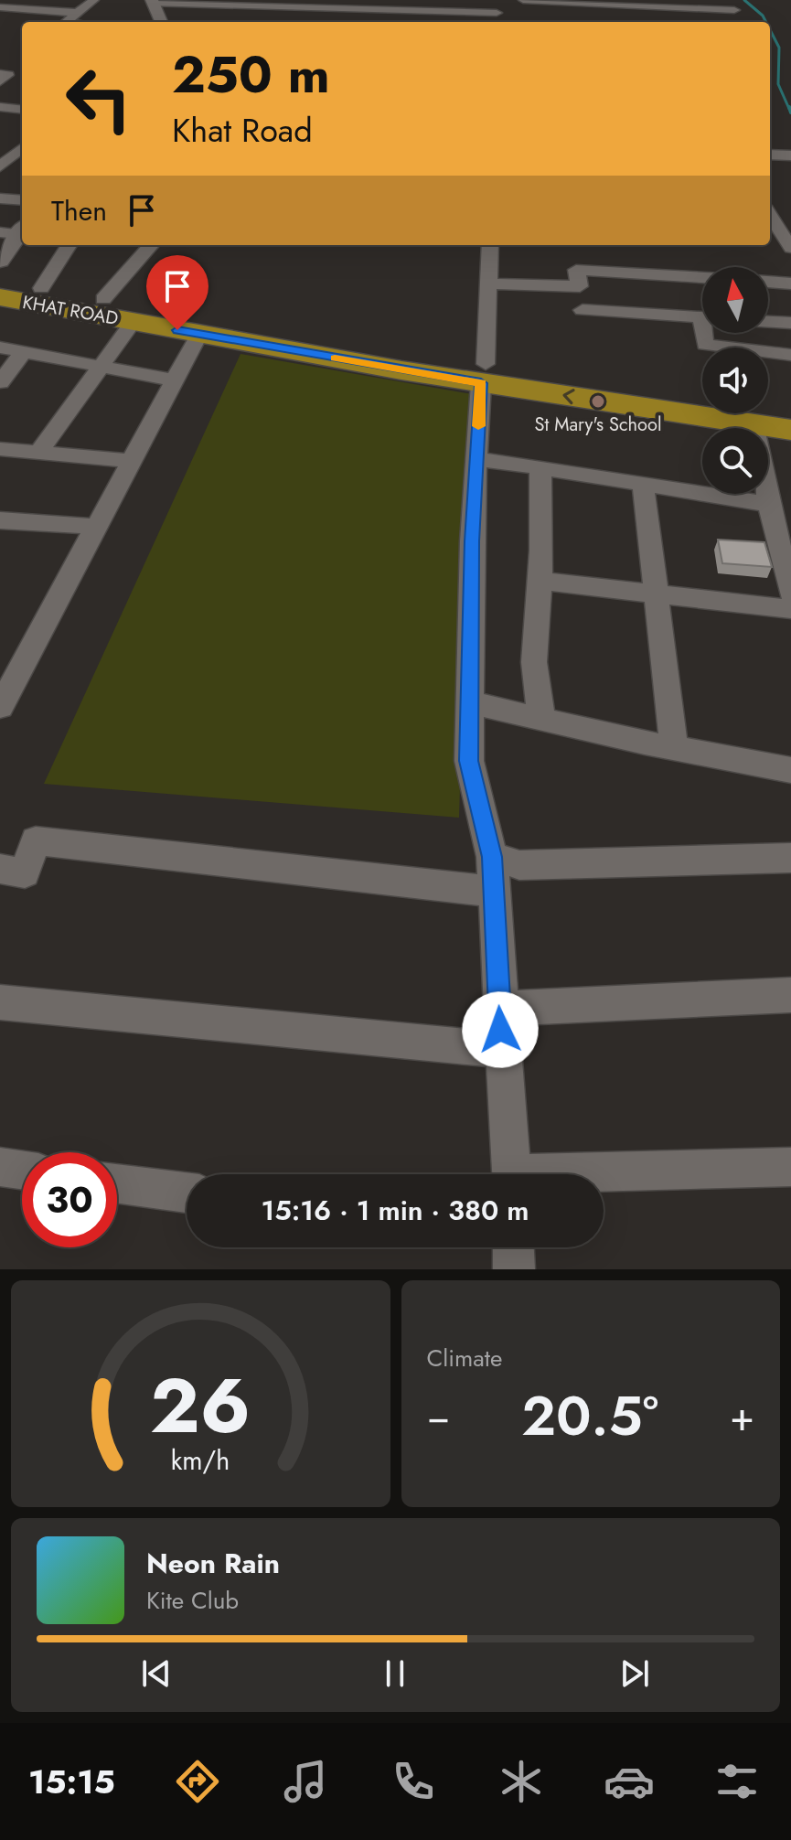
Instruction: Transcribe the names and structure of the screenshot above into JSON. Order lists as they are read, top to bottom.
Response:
{
  "streets": {
    "highway": ["KHAT ROAD"]
  },
  "places": ["St Mary's School"],
  "north": "top",
  "page": {
    "turn": ["250 m", "Khat Road"],
    "then": "Then",
    "limit": "30",
    "trip": "15:16 · 1 min · 380 m",
    "tile": "Climate",
    "heat": ["−", "20.5°", "+"],
    "song": ["Neon Rain", "Kite Club"],
    "tabs": "15:15",
    "gauge": ["26", "km/h"]
  }
}
